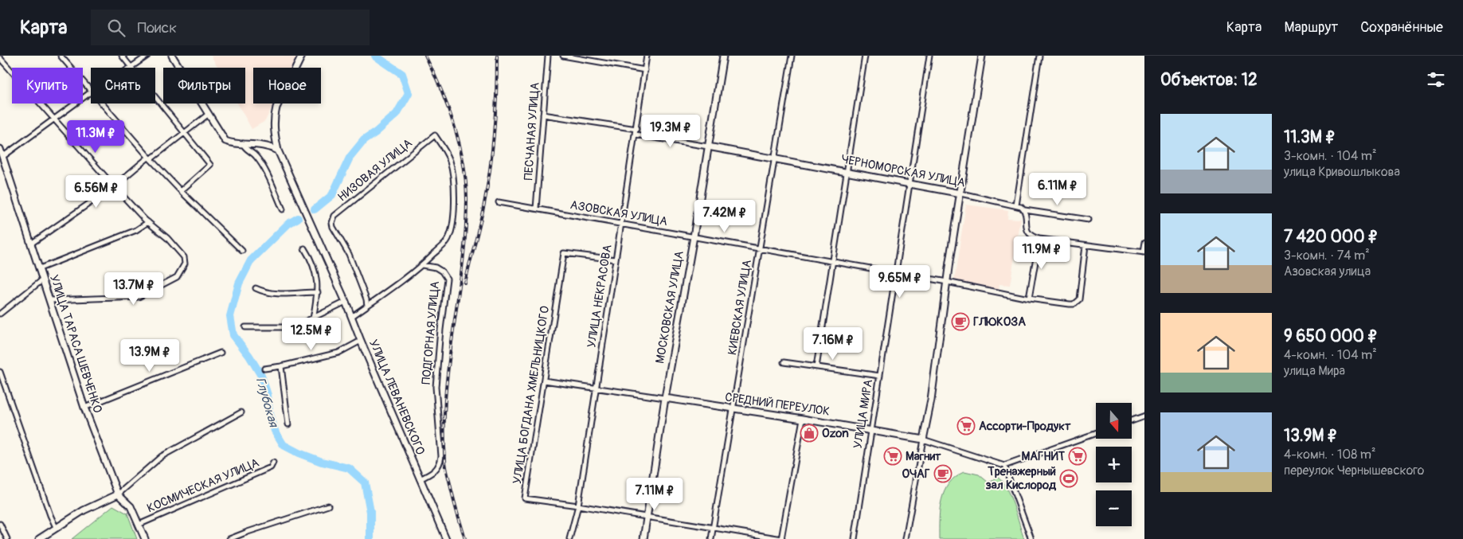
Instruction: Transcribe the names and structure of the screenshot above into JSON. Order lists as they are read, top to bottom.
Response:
{
  "streets": {
    "street": [
      "ПЕСЧАНАЯ УЛИЦА",
      "НИЗОВАЯ УЛИЦА",
      "ЧЕРНОМОРСКАЯ УЛИЦА",
      "АЗОВСКАЯ УЛИЦА",
      "УЛИЦА НЕКРАСОВА",
      "МОСКОВСКАЯ УЛИЦА",
      "КИЕВСКАЯ УЛИЦА",
      "ПОДГОРНАЯ УЛИЦА",
      "УЛИЦА ТАРАСА ШЕВЧЕНКО",
      "УЛИЦА БОГДАНА ХМЕЛЬНИЦКОГО",
      "УЛИЦА ЛЕВАНЕВСКОГО",
      "СРЕДНИЙ ПЕРЕУЛОК",
      "УЛИЦА МИРА",
      "КОСМИЧЕСКАЯ УЛИЦА"
    ]
  },
  "crossings": [
    ["ПЕСЧАНАЯ УЛИЦА", "АЗОВСКАЯ УЛИЦА"],
    ["НИЗОВАЯ УЛИЦА", "ПОДГОРНАЯ УЛИЦА"],
    ["ЧЕРНОМОРСКАЯ УЛИЦА", "УЛИЦА НЕКРАСОВА"],
    ["ЧЕРНОМОРСКАЯ УЛИЦА", "МОСКОВСКАЯ УЛИЦА"],
    ["ЧЕРНОМОРСКАЯ УЛИЦА", "КИЕВСКАЯ УЛИЦА"],
    ["ЧЕРНОМОРСКАЯ УЛИЦА", "УЛИЦА МИРА"],
    ["АЗОВСКАЯ УЛИЦА", "УЛИЦА НЕКРАСОВА"],
    ["АЗОВСКАЯ УЛИЦА", "МОСКОВСКАЯ УЛИЦА"],
    ["АЗОВСКАЯ УЛИЦА", "КИЕВСКАЯ УЛИЦА"],
    ["АЗОВСКАЯ УЛИЦА", "УЛИЦА МИРА"],
    ["УЛИЦА НЕКРАСОВА", "УЛИЦА БОГДАНА ХМЕЛЬНИЦКОГО"],
    ["УЛИЦА НЕКРАСОВА", "СРЕДНИЙ ПЕРЕУЛОК"],
    ["МОСКОВСКАЯ УЛИЦА", "УЛИЦА БОГДАНА ХМЕЛЬНИЦКОГО"],
    ["МОСКОВСКАЯ УЛИЦА", "СРЕДНИЙ ПЕРЕУЛОК"],
    ["КИЕВСКАЯ УЛИЦА", "УЛИЦА БОГДАНА ХМЕЛЬНИЦКОГО"],
    ["КИЕВСКАЯ УЛИЦА", "СРЕДНИЙ ПЕРЕУЛОК"],
    ["ПОДГОРНАЯ УЛИЦА", "УЛИЦА ЛЕВАНЕВСКОГО"],
    ["УЛИЦА ТАРАСА ШЕВЧЕНКО", "КОСМИЧЕСКАЯ УЛИЦА"],
    ["УЛИЦА БОГДАНА ХМЕЛЬНИЦКОГО", "СРЕДНИЙ ПЕРЕУЛОК"],
    ["СРЕДНИЙ ПЕРЕУЛОК", "УЛИЦА МИРА"]
  ],
  "water": ["Глубокая"],
  "places": {
    "cafe": ["ГЛЮКОЗА", "ОЧАГ"],
    "supermarket": ["Ассорти-Продукт", "Магнит", "МАГНИТ"],
    "shop": ["Ozon"],
    "sports": ["Тренажерный зал Кислород"]
  },
  "north": "bottom",
  "page": {
    "header": "Карта",
    "search": "Поиск",
    "nav": ["Карта", "Маршрут", "Сохранённые"],
    "heading": "Объектов: 12",
    "chip": [
      "Купить",
      "Снять",
      "Фильтры",
      "Новое"
    ],
    "list": [
      {
        "name": "11.3M ₽",
        "note": "3-комн. · 104 m² · улица Кривошлыкова"
      },
      {
        "name": "7 420 000 ₽",
        "note": "3-комн. · 74 m² · Азовская улица"
      },
      {
        "name": "9 650 000 ₽",
        "note": "4-комн. · 104 m² · улица Мира"
      },
      {
        "name": "13.9M ₽",
        "note": "4-комн. · 108 m² · переулок Чернышевского"
      }
    ],
    "price": [
      "19.3M ₽",
      "11.3M ₽",
      "6.11M ₽",
      "6.56M ₽",
      "7.42M ₽",
      "11.9M ₽",
      "9.65M ₽",
      "13.7M ₽",
      "12.5M ₽",
      "7.16M ₽",
      "13.9M ₽",
      "7.11M ₽"
    ],
    "map_buttons": ["+", "−"]
  }
}
